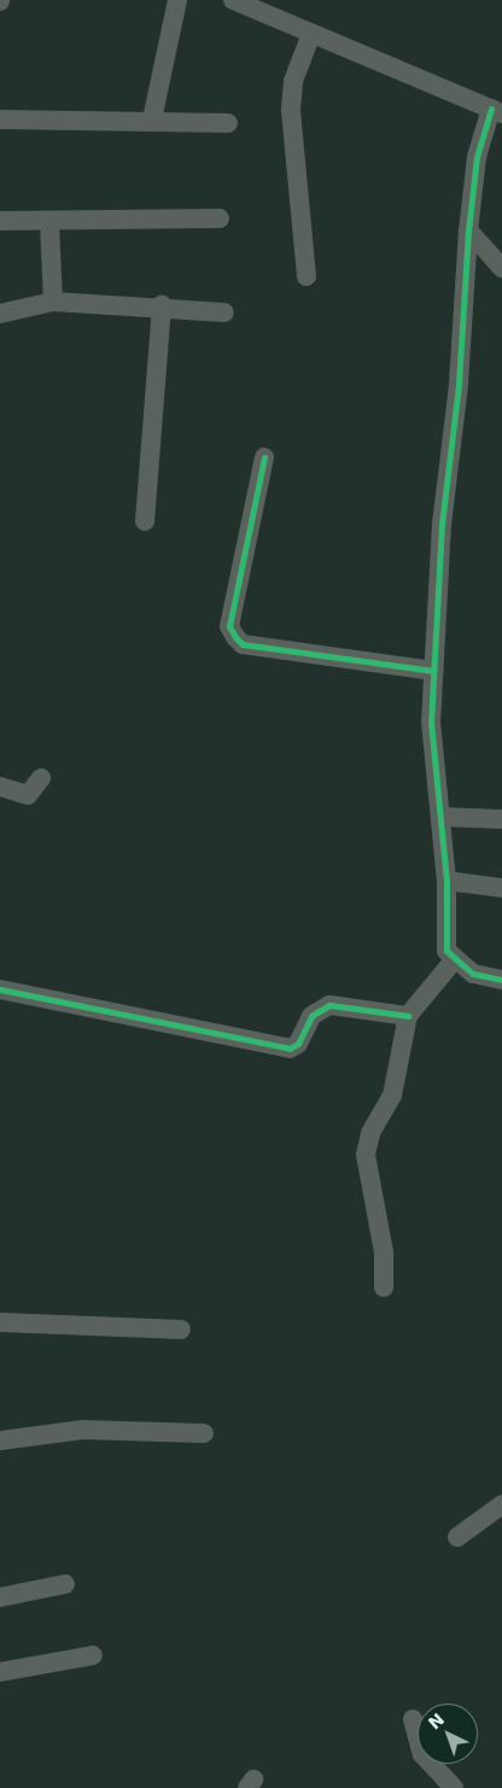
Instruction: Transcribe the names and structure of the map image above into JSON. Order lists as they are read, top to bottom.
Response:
{
  "north": "top left"
}
